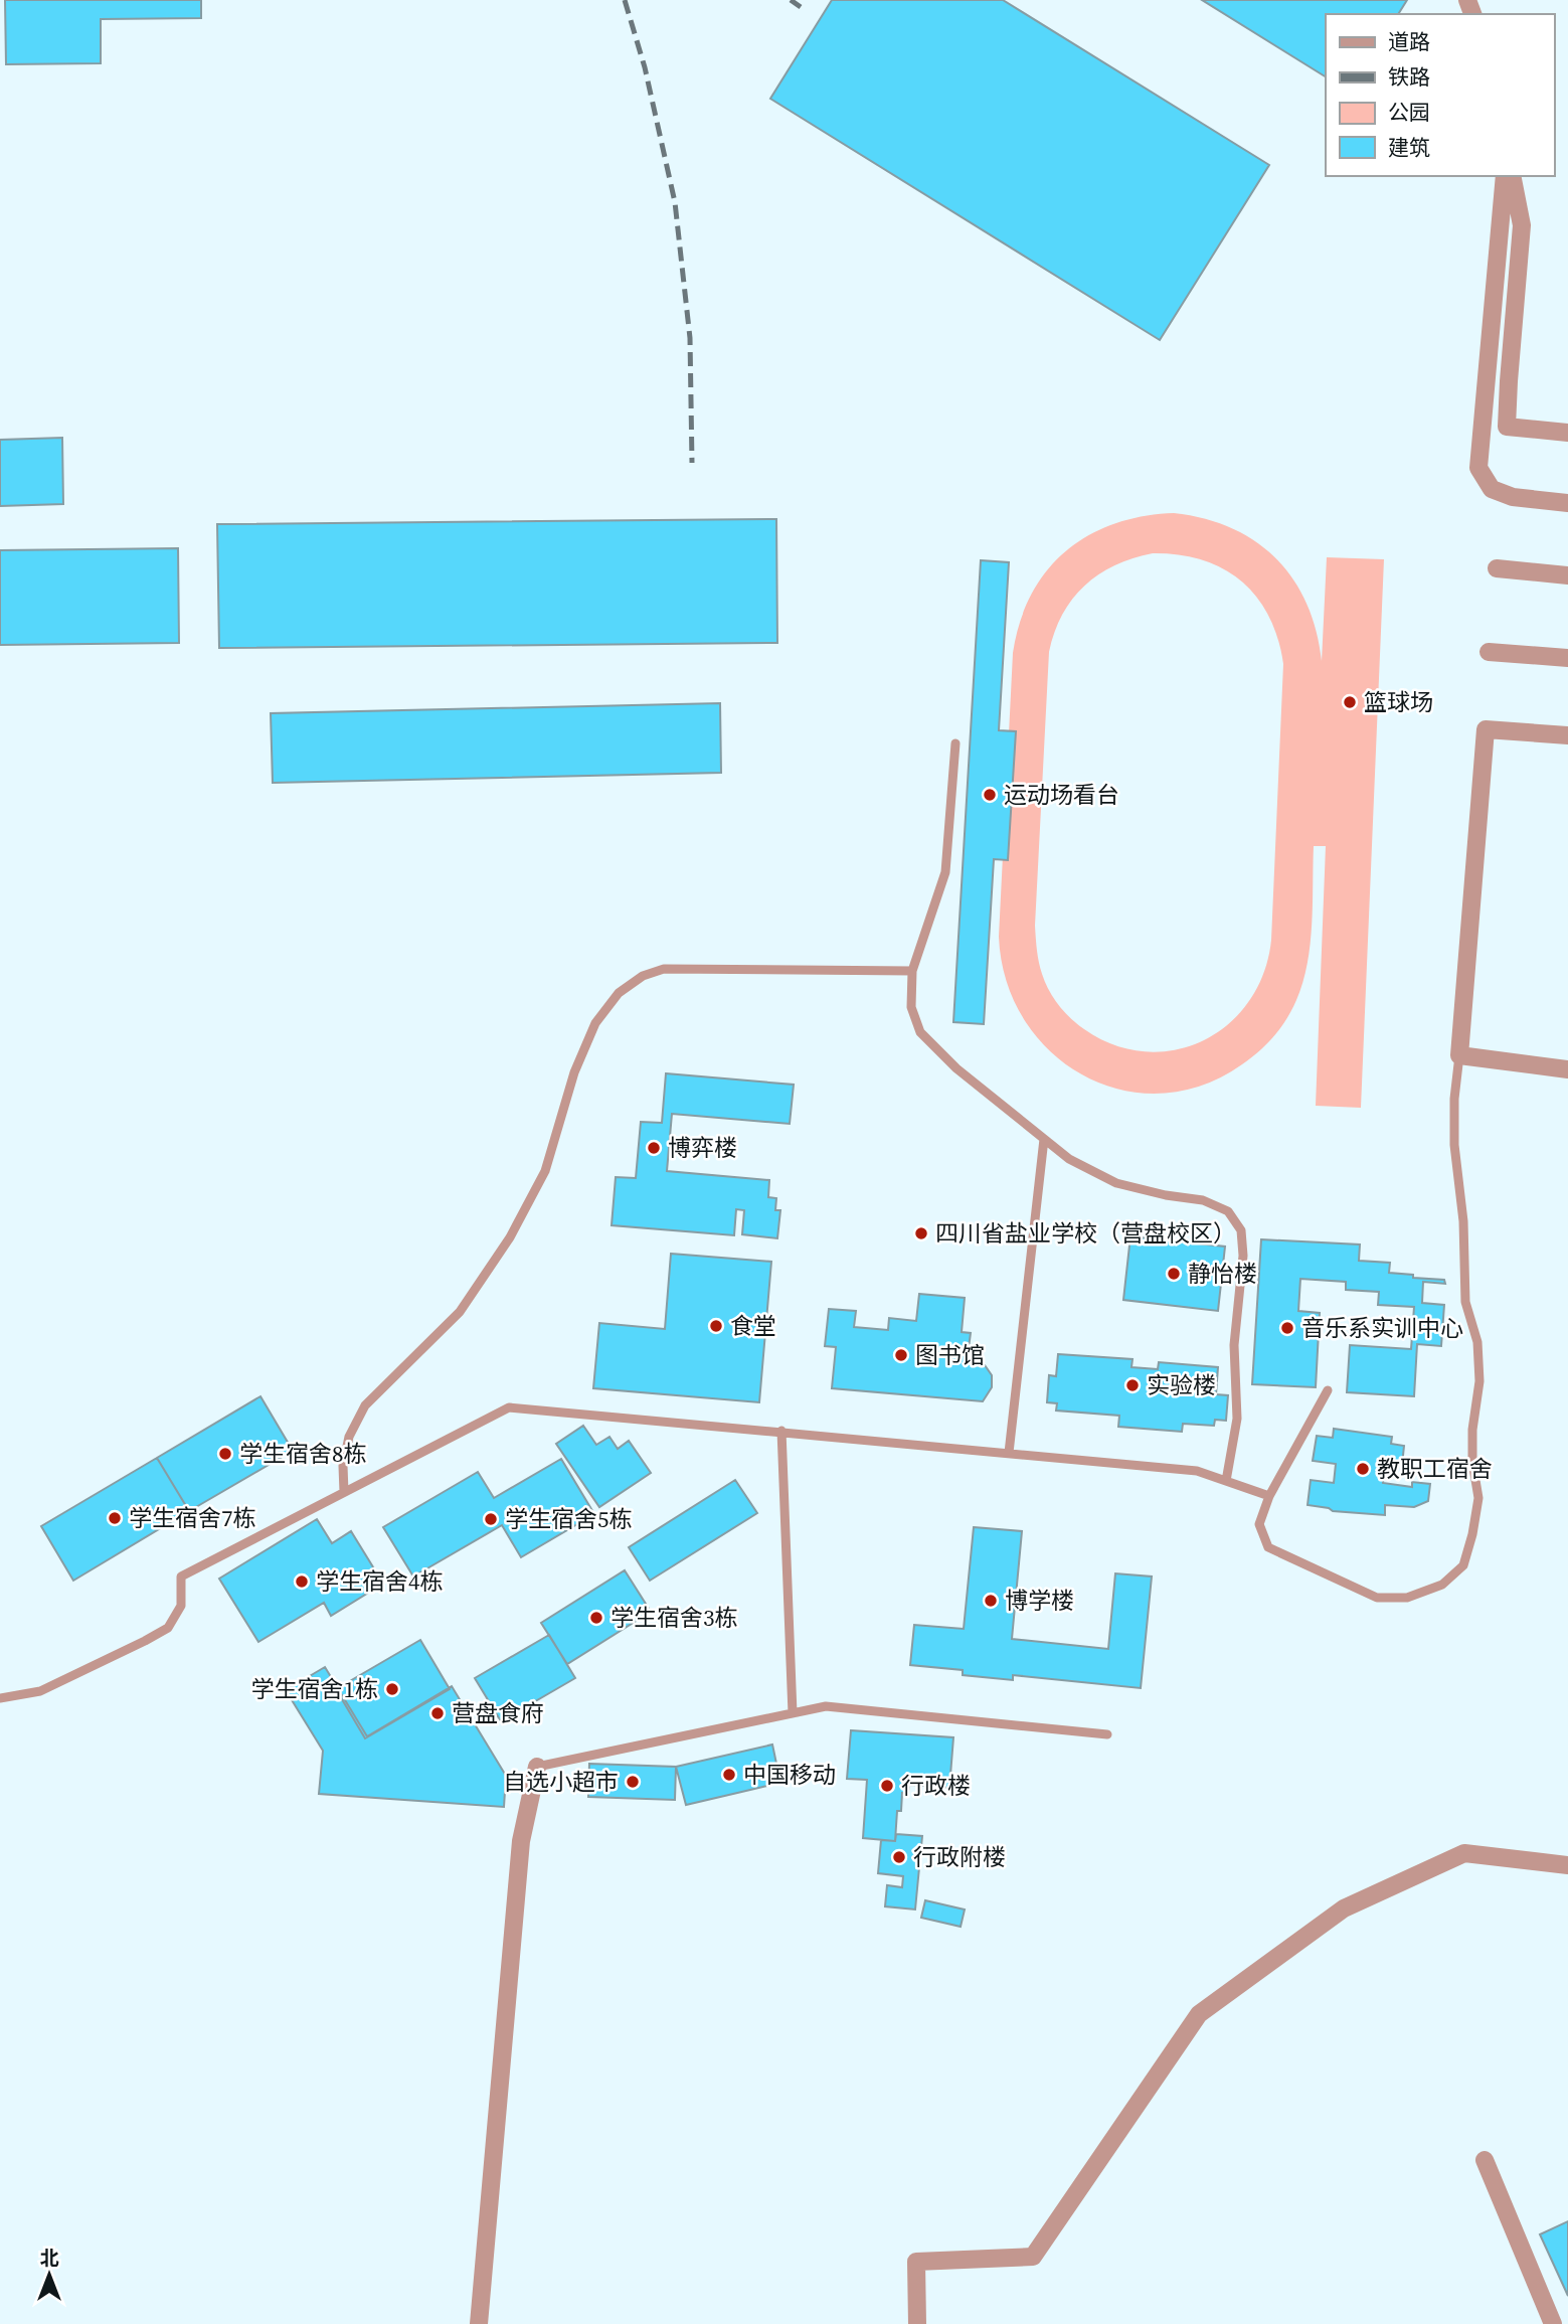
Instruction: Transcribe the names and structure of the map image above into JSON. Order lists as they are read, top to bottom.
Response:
{
  "places": [
    "篮球场",
    "运动场看台",
    "博弈楼",
    "四川省盐业学校（营盘校区）",
    "静怡楼",
    "食堂",
    "音乐系实训中心",
    "图书馆",
    "实验楼",
    "学生宿舍8栋",
    "教职工宿舍",
    "学生宿舍7栋",
    "学生宿舍5栋",
    "学生宿舍4栋",
    "博学楼",
    "学生宿舍3栋",
    "学生宿舍1栋",
    "营盘食府",
    "中国移动",
    "自选小超市",
    "行政楼",
    "行政附楼"
  ],
  "legend": [
    "道路",
    "铁路",
    "公园",
    "建筑"
  ],
  "north": "top"
}
